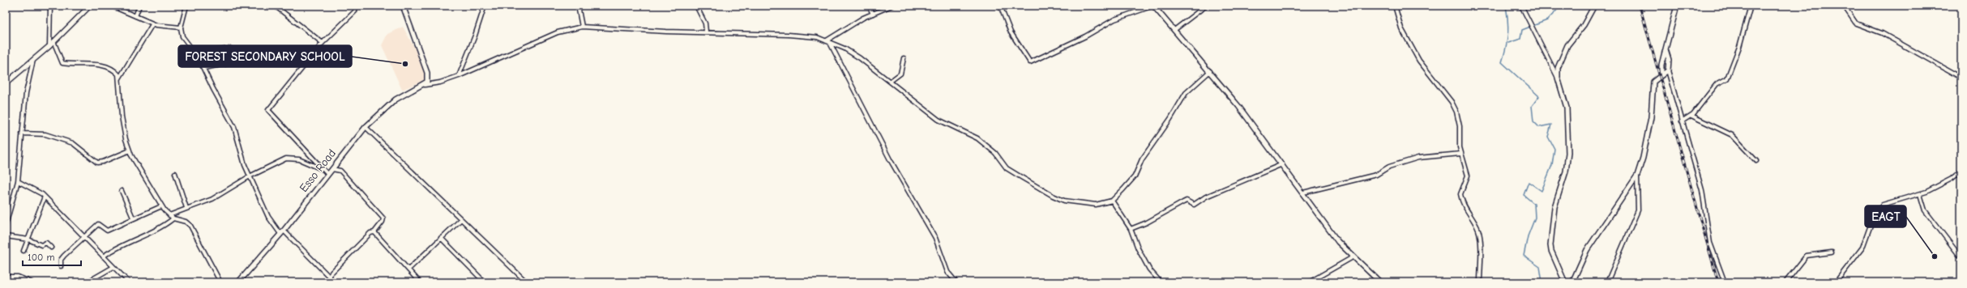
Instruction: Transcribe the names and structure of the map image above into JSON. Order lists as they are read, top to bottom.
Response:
{
  "streets": {
    "street": ["Esso Road"]
  },
  "places": ["FOREST SECONDARY SCHOOL", "EAGT"],
  "scale_bar": "100 m"
}
